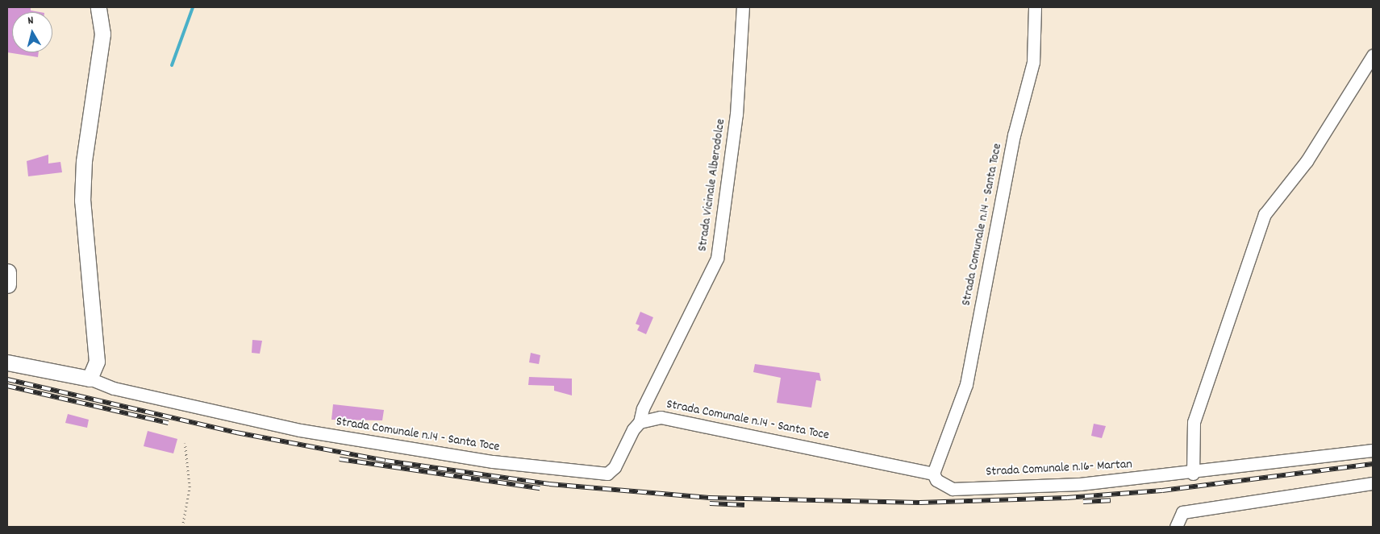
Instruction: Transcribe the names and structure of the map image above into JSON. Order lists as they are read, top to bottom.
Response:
{
  "streets": {
    "street": ["Strada Vicinale Alberodolce", "Strada Comunale n.14 - Santa Toce", "Strada Comunale n.16- Martan"]
  },
  "crossings": [
    ["Strada Vicinale Alberodolce", "Strada Comunale n.14 - Santa Toce"],
    ["Strada Comunale n.14 - Santa Toce", "Strada Comunale n.16- Martan"]
  ],
  "north": "top"
}
